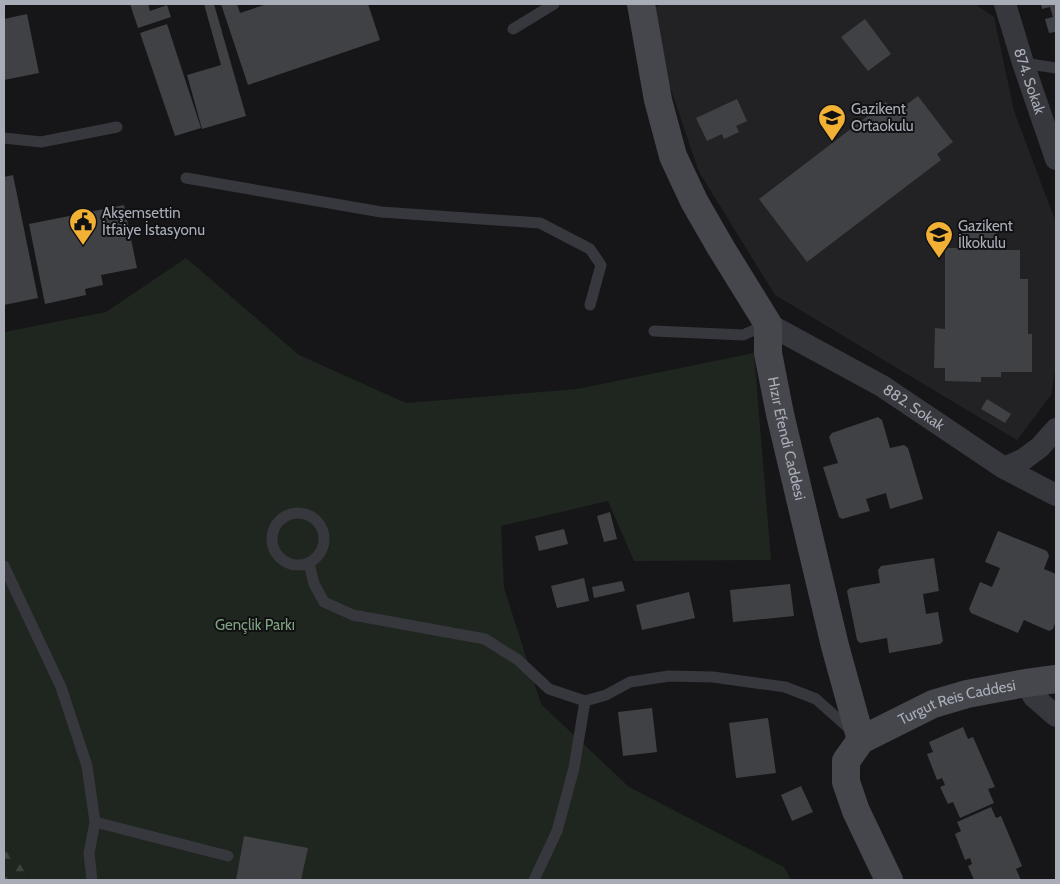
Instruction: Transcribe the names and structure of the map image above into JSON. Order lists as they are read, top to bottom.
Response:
{
  "streets": {
    "street": [
      "874. Sokak",
      "882. Sokak",
      "Hızır Efendi Caddesi",
      "Turgut Reis Caddesi"
    ]
  },
  "crossings": [
    ["882. Sokak", "Hızır Efendi Caddesi"],
    ["Hızır Efendi Caddesi", "Turgut Reis Caddesi"]
  ],
  "parks": ["Gençlik Parkı"],
  "places": {
    "school or university": ["Gazikent Ortaokulu", "Gazikent İlkokulu"],
    "public building": ["Akşemsettin İtfaiye İstasyonu"]
  }
}
